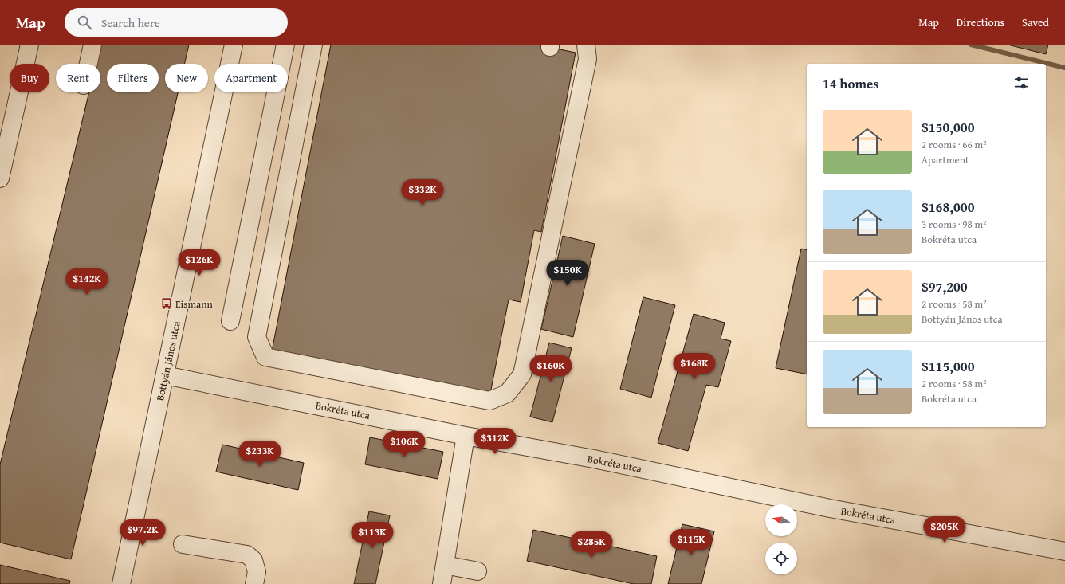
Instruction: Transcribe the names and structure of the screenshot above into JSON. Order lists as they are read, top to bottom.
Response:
{
  "streets": {
    "street": ["Bottyán János utca", "Bokréta utca"]
  },
  "crossings": [
    ["Bottyán János utca", "Bokréta utca"]
  ],
  "places": {
    "bus stop": ["Eismann"]
  },
  "north": "left",
  "page": {
    "header": "Map",
    "search": "Search here",
    "nav": ["Map", "Directions", "Saved"],
    "chip": [
      "Buy",
      "Rent",
      "Filters",
      "New",
      "Apartment"
    ],
    "heading": "14 homes",
    "list": [
      {
        "name": "$150,000",
        "note": "2 rooms · 66 m² · Apartment"
      },
      {
        "name": "$168,000",
        "note": "3 rooms · 98 m² · Bokréta utca"
      },
      {
        "name": "$97,200",
        "note": "2 rooms · 58 m² · Bottyán János utca"
      },
      {
        "name": "$115,000",
        "note": "2 rooms · 58 m² · Bokréta utca"
      }
    ],
    "price": [
      "$332K",
      "$126K",
      "$150K",
      "$142K",
      "$168K",
      "$160K",
      "$312K",
      "$106K",
      "$233K",
      "$205K",
      "$97.2K",
      "$113K",
      "$115K",
      "$285K"
    ]
  }
}
